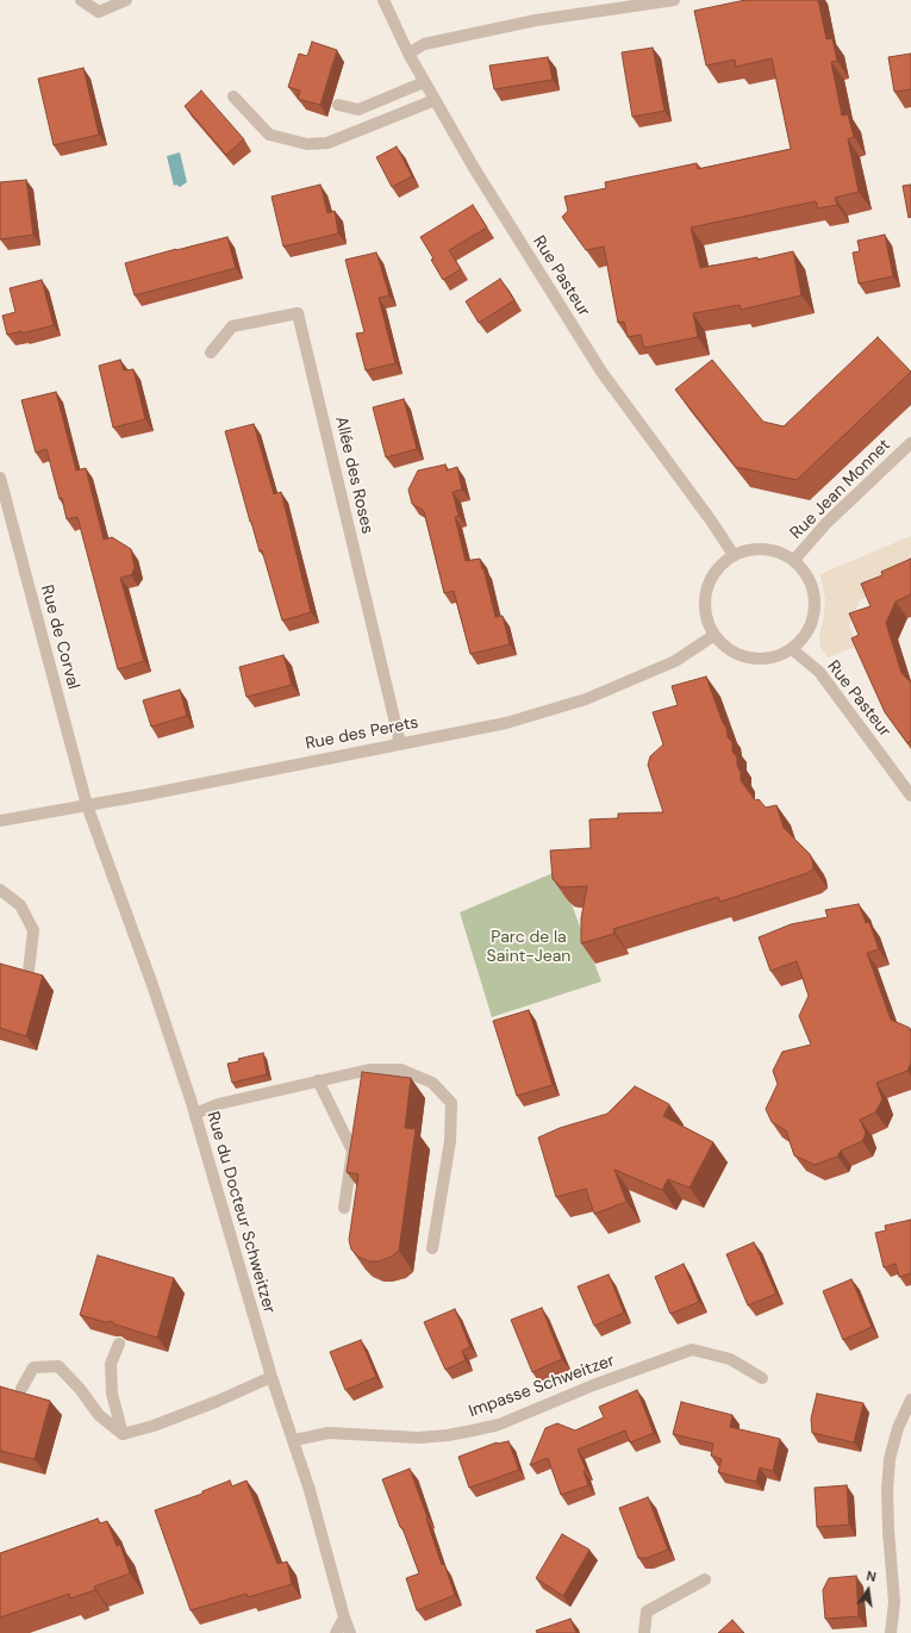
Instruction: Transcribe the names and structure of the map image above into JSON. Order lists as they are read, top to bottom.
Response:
{
  "streets": {
    "street": [
      "Rue Pasteur",
      "Allée des Roses",
      "Rue Jean Monnet",
      "Rue de Corval",
      "Rue des Perets",
      "Rue du Docteur Schweitzer",
      "Impasse Schweitzer"
    ]
  },
  "crossings": [
    ["Rue Pasteur", "Rue Jean Monnet"],
    ["Rue Pasteur", "Rue des Perets"],
    ["Allée des Roses", "Rue des Perets"],
    ["Rue Jean Monnet", "Rue des Perets"],
    ["Rue de Corval", "Rue des Perets"],
    ["Rue de Corval", "Rue du Docteur Schweitzer"],
    ["Rue des Perets", "Rue du Docteur Schweitzer"],
    ["Rue du Docteur Schweitzer", "Impasse Schweitzer"]
  ],
  "parks": ["Parc de la Saint-Jean"],
  "north": "top"
}
